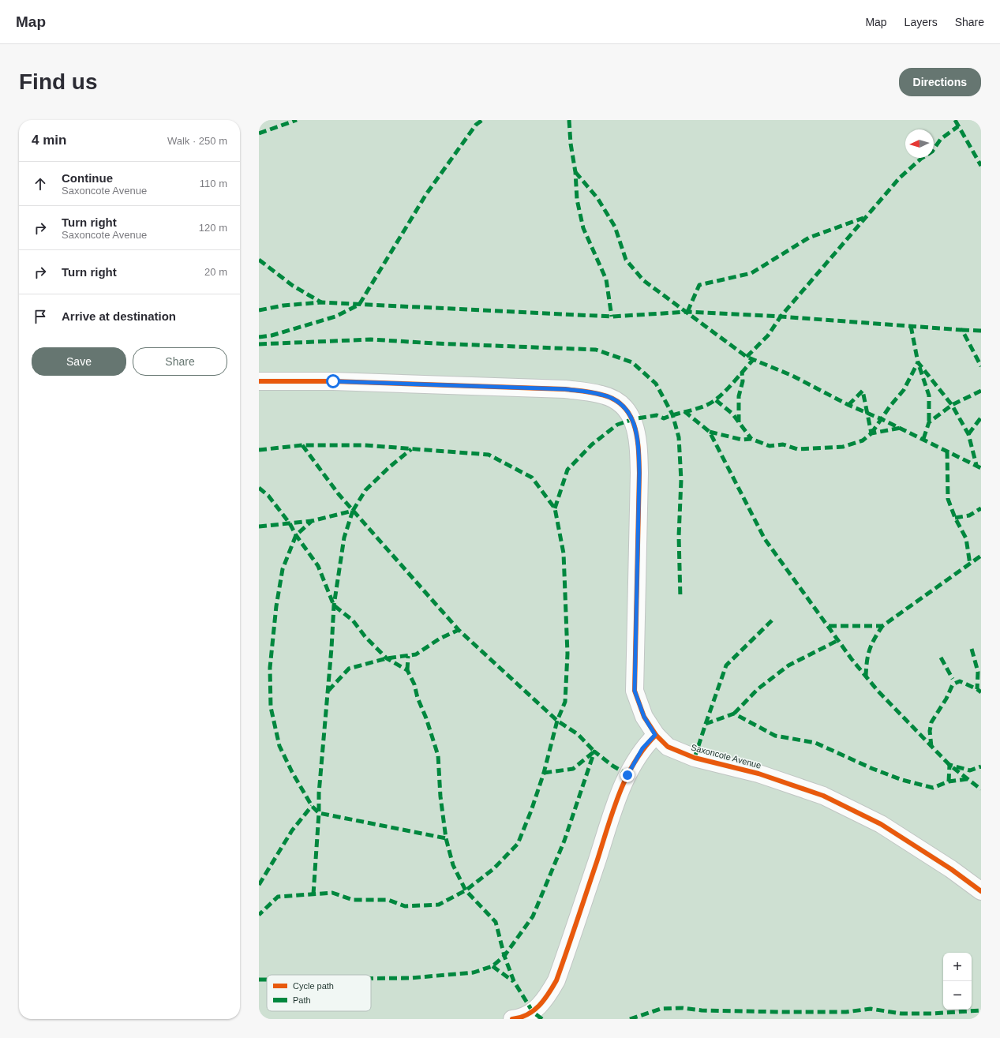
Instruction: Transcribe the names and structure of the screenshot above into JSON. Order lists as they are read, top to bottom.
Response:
{
  "streets": {
    "street": ["Saxoncote Avenue"]
  },
  "legend": ["Cycle path", "Path"],
  "north": "left",
  "page": {
    "header": "Map",
    "nav": ["Map", "Layers", "Share"],
    "buttons": [
      "Directions",
      ["Save", "Share"]
    ],
    "title": "Find us",
    "heading": ["4 min", "Walk · 250 m"],
    "list": [
      ["Continue", "Saxoncote Avenue", "110 m"],
      ["Turn right", "Saxoncote Avenue", "120 m"],
      ["Turn right", "20 m"],
      "Arrive at destination"
    ],
    "map_buttons": ["+", "−"]
  }
}
